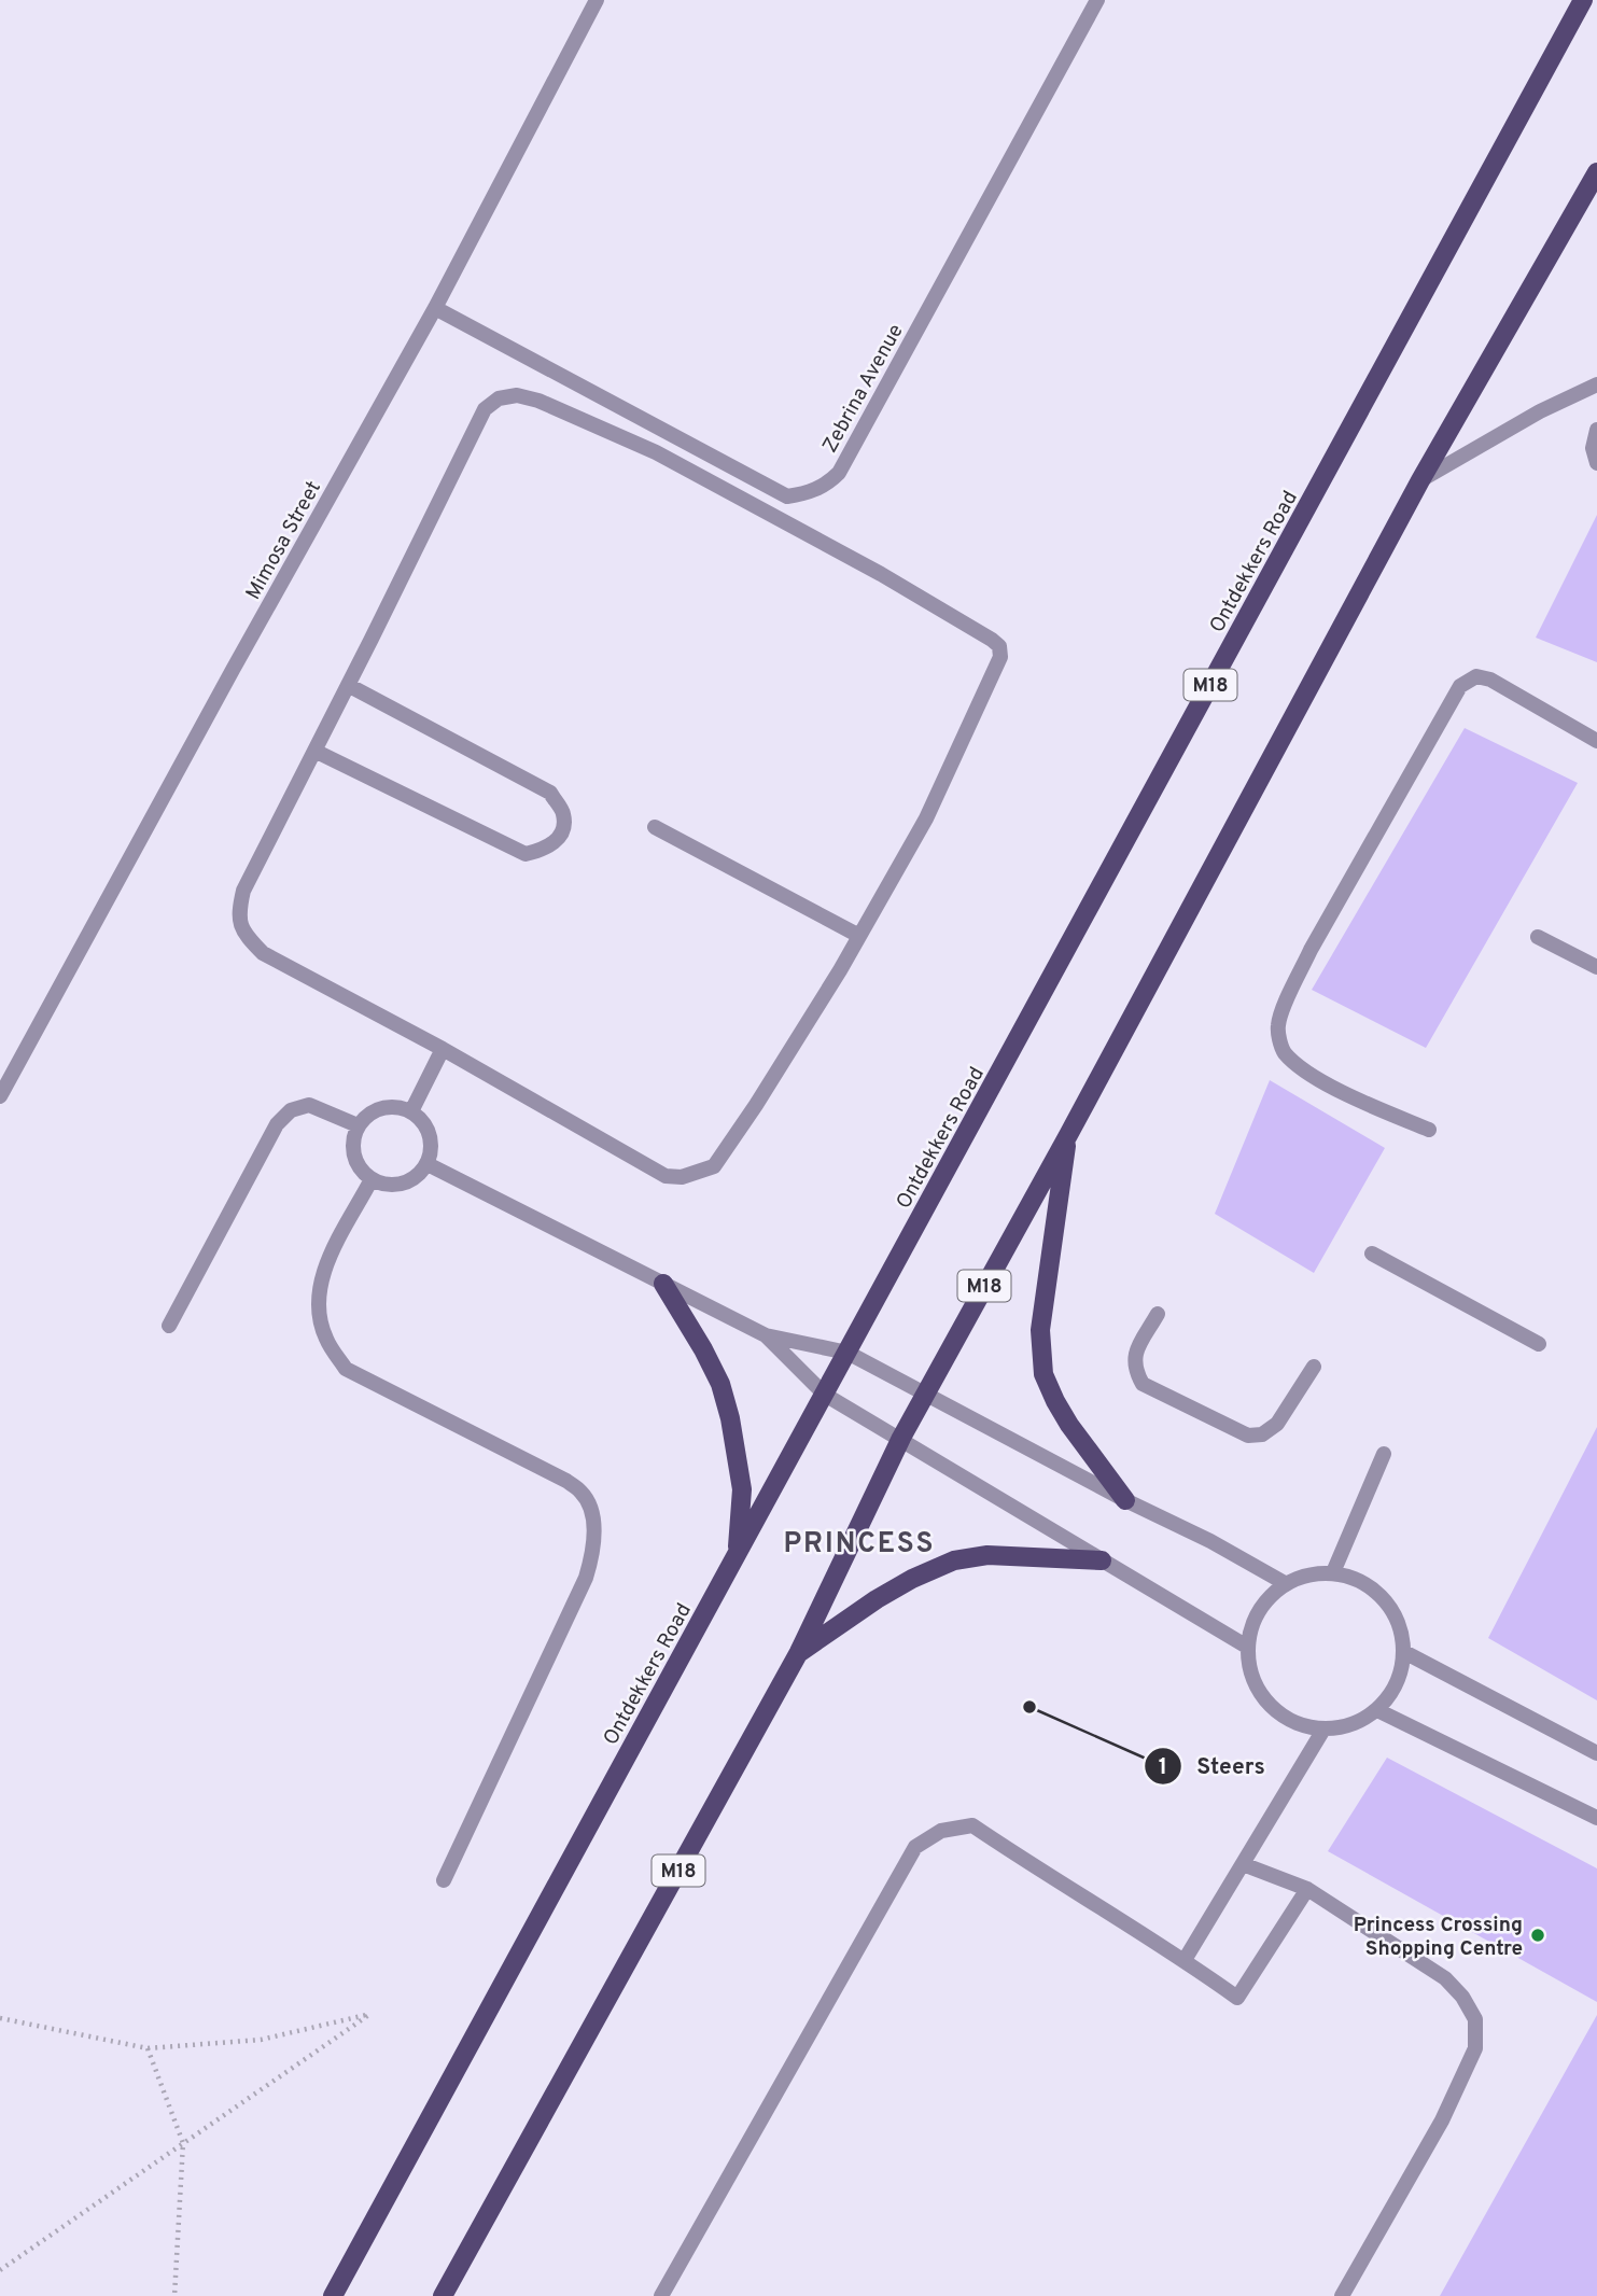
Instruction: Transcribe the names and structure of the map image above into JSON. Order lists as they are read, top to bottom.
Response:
{
  "streets": {
    "main road": ["Ontdekkers Road", "M18"],
    "street": ["Zebrina Avenue", "Mimosa Street"]
  },
  "crossings": [
    ["Zebrina Avenue", "Mimosa Street"]
  ],
  "districts": ["PRINCESS"],
  "places": ["Steers", "Princess Crossing Shopping Centre"]
}
